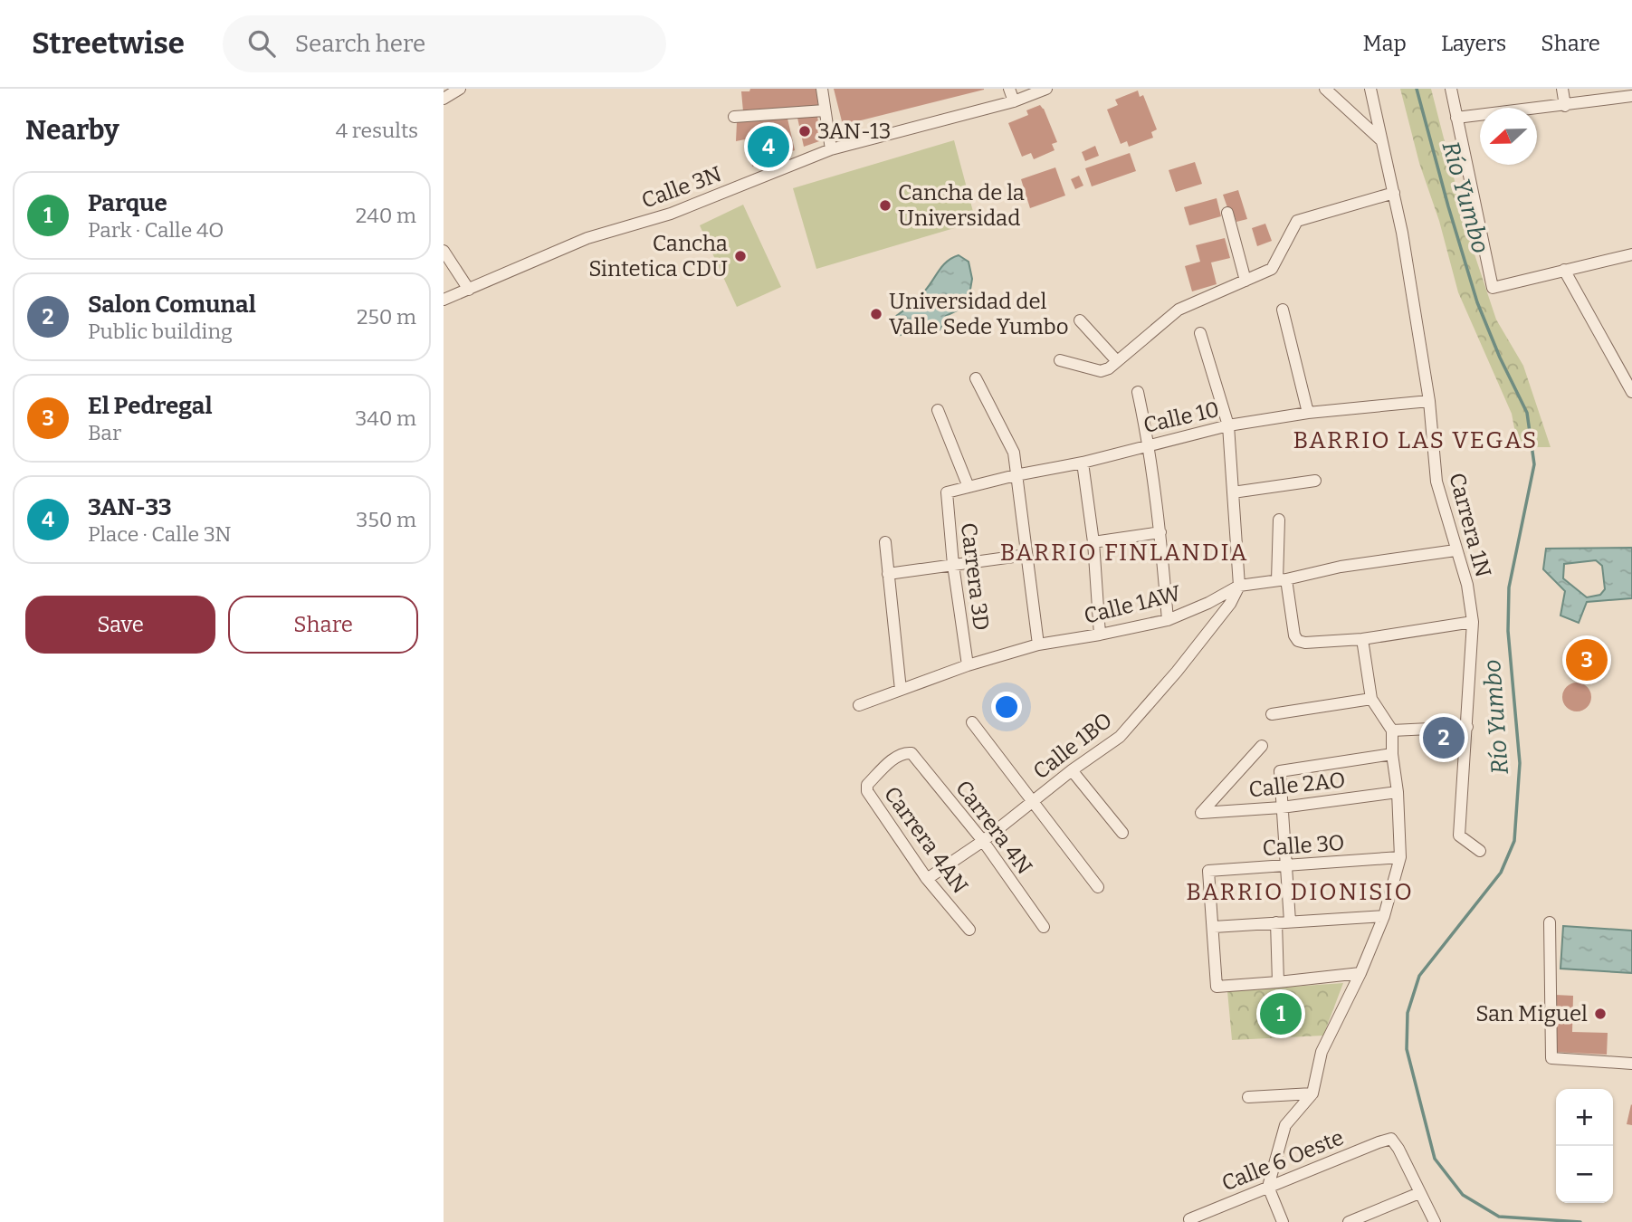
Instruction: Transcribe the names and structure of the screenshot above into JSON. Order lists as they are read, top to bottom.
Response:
{
  "streets": {
    "street": [
      "Calle 3N",
      "Calle 10",
      "Carrera 1N",
      "Carrera 3D",
      "Calle 1AW",
      "Calle 1BO",
      "Calle 2AO",
      "Carrera 4N",
      "Carrera 4AN",
      "Calle 3O",
      "Calle 6 Oeste"
    ]
  },
  "crossings": [
    ["Calle 10", "Carrera 1N"],
    ["Calle 10", "Carrera 3D"],
    ["Carrera 1N", "Calle 1AW"],
    ["Carrera 3D", "Calle 1AW"],
    ["Calle 1AW", "Calle 1BO"],
    ["Calle 1BO", "Carrera 4N"],
    ["Calle 1BO", "Carrera 4AN"],
    ["Carrera 4N", "Carrera 4AN"]
  ],
  "districts": ["BARRIO LAS VEGAS", "BARRIO FINLANDIA", "BARRIO DIONISIO"],
  "water": ["Río Yumbo"],
  "places": [
    "3AN-13",
    "Cancha de la Universidad",
    "Cancha Sintetica CDU",
    "Universidad del Valle Sede Yumbo",
    "San Miguel"
  ],
  "north": "left",
  "page": {
    "header": "Streetwise",
    "search": "Search here",
    "nav": ["Map", "Layers", "Share"],
    "heading": ["Nearby", "4 results"],
    "pins": [
      "4",
      "3",
      "2",
      "1"
    ],
    "list": [
      {
        "mark": "1",
        "name": "Parque",
        "note": "Park · Calle 4O",
        "value": "240 m"
      },
      {
        "mark": "2",
        "name": "Salon Comunal",
        "note": "Public building",
        "value": "250 m"
      },
      {
        "mark": "3",
        "name": "El Pedregal",
        "note": "Bar",
        "value": "340 m"
      },
      {
        "mark": "4",
        "name": "3AN-33",
        "note": "Place · Calle 3N",
        "value": "350 m"
      }
    ],
    "buttons": ["Save", "Share"],
    "map_buttons": ["+", "−"]
  }
}
